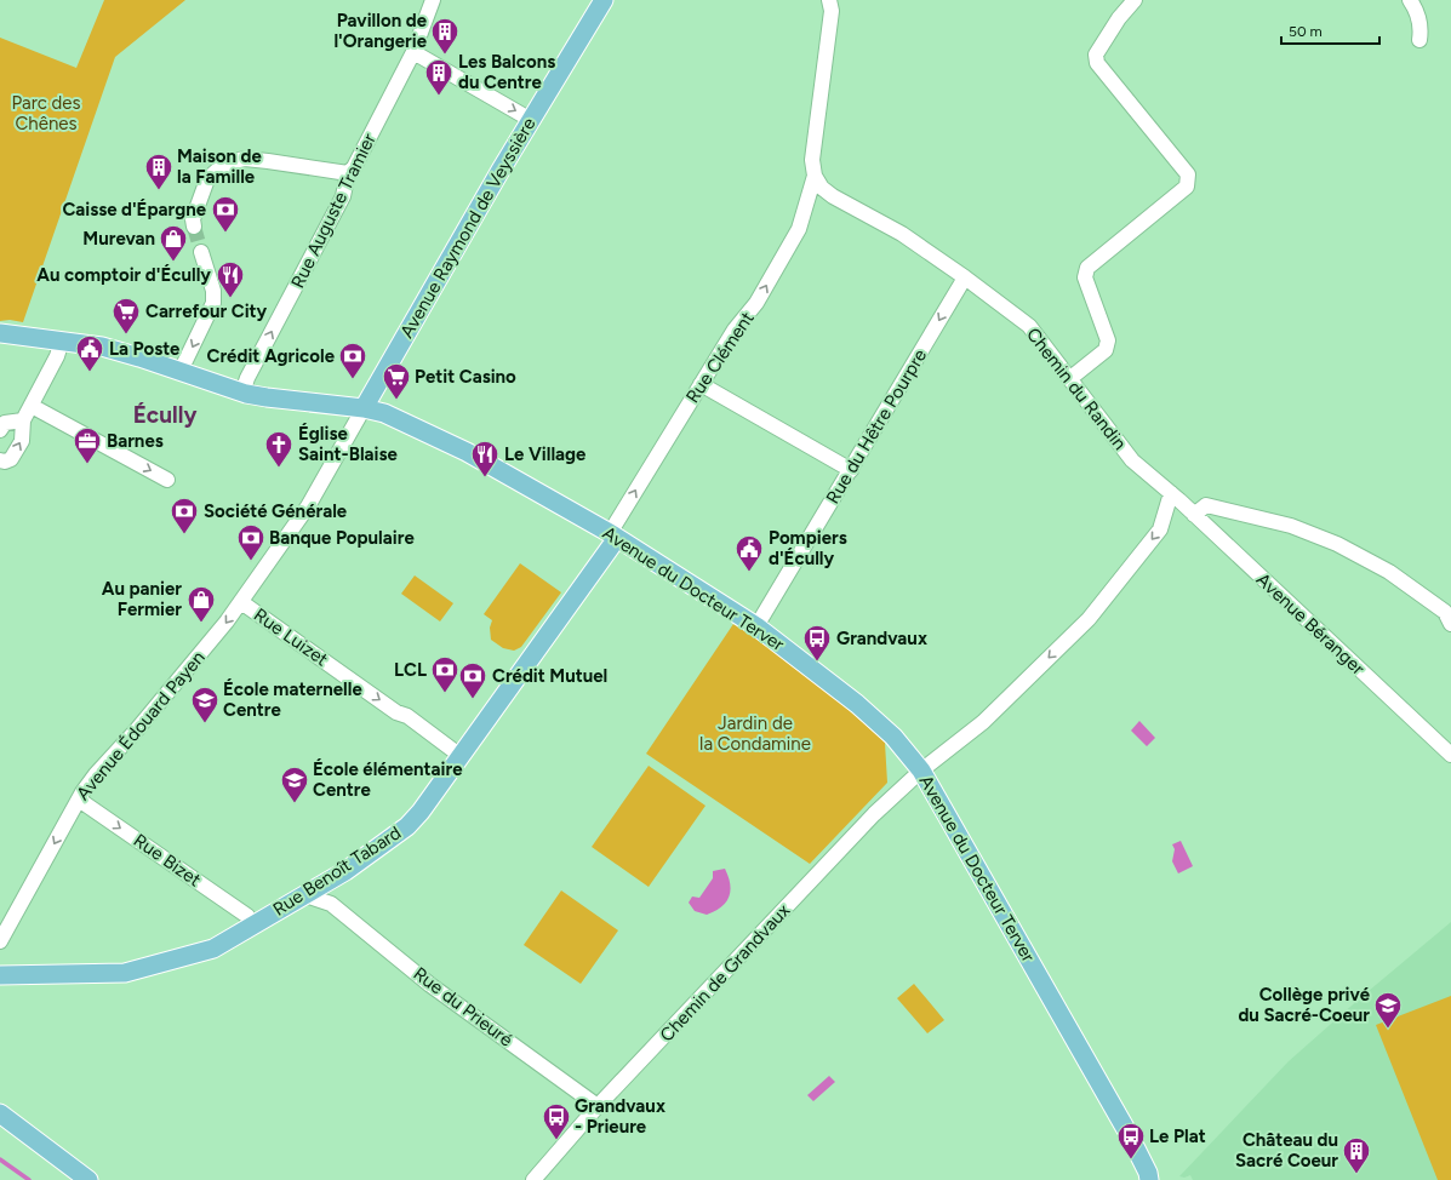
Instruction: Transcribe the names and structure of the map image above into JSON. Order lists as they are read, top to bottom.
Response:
{
  "streets": {
    "main road": ["Avenue Raymond de Veyssière", "Avenue du Docteur Terver", "Rue Benoît Tabard"],
    "street": [
      "Rue Auguste Tramier",
      "Rue Clément",
      "Chemin du Randin",
      "Rue du Hêtre Pourpre",
      "Avenue Béranger",
      "Rue Luizet",
      "Avenue Édouard Payen",
      "Rue Bizet",
      "Chemin de Grandvaux",
      "Rue du Prieuré"
    ]
  },
  "crossings": [
    ["Rue Auguste Tramier", "Avenue du Docteur Terver"],
    ["Avenue Raymond de Veyssière", "Avenue du Docteur Terver"],
    ["Avenue Raymond de Veyssière", "Avenue Édouard Payen"],
    ["Rue Clément", "Chemin du Randin"],
    ["Rue Clément", "Avenue du Docteur Terver"],
    ["Rue Clément", "Rue Benoît Tabard"],
    ["Chemin du Randin", "Rue du Hêtre Pourpre"],
    ["Chemin du Randin", "Avenue Béranger"],
    ["Rue du Hêtre Pourpre", "Avenue du Docteur Terver"],
    ["Avenue du Docteur Terver", "Avenue Édouard Payen"],
    ["Avenue du Docteur Terver", "Rue Benoît Tabard"],
    ["Avenue du Docteur Terver", "Chemin de Grandvaux"],
    ["Rue Luizet", "Avenue Édouard Payen"],
    ["Rue Luizet", "Rue Benoît Tabard"],
    ["Avenue Édouard Payen", "Rue Bizet"],
    ["Rue Bizet", "Rue Benoît Tabard"],
    ["Chemin de Grandvaux", "Rue du Prieuré"]
  ],
  "one_way": [
    "Rue Clément",
    "Rue du Hêtre Pourpre",
    "Rue Luizet",
    "Avenue Édouard Payen",
    "Rue Bizet"
  ],
  "districts": ["Écully"],
  "parks": ["Parc des Chênes", "Jardin de la Condamine"],
  "places": {
    "building": [
      "Pavillon de l'Orangerie",
      "Les Balcons du Centre",
      "Maison de la Famille",
      "Château du Sacré Coeur"
    ],
    "bank": [
      "Caisse d'Épargne",
      "Crédit Agricole",
      "Société Générale",
      "Banque Populaire",
      "LCL",
      "Crédit Mutuel"
    ],
    "shop": ["Murevan", "Au panier Fermier"],
    "restaurant": ["Au comptoir d'Écully", "Le Village"],
    "supermarket": ["Carrefour City", "Petit Casino"],
    "public building": ["La Poste", "Pompiers d'Écully"],
    "office": ["Barnes"],
    "church": ["Église Saint-Blaise"],
    "bus stop": ["Grandvaux", "Grandvaux - Prieure", "Le Plat"],
    "school or university": ["École maternelle Centre", "École élémentaire Centre", "Collège privé du Sacré-Coeur"]
  },
  "scale_bar": "50 m"
}
